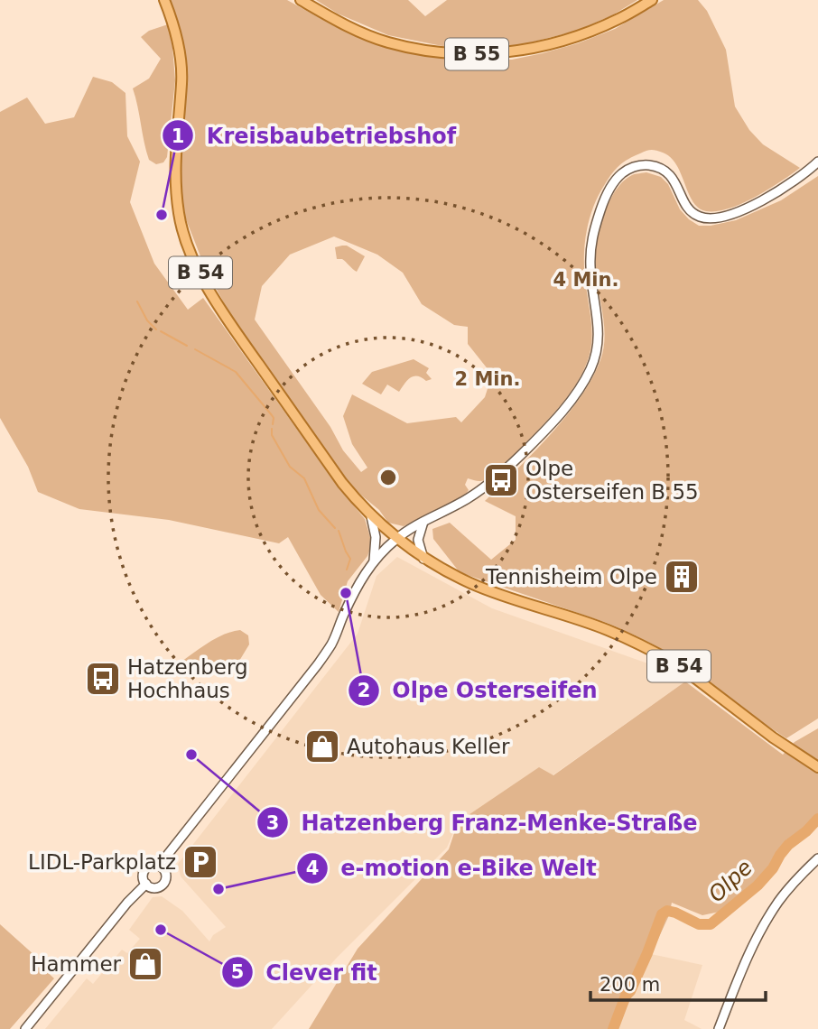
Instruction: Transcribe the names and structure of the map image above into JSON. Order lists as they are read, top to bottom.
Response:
{
  "streets": {
    "main road": ["B 55", "B 54"]
  },
  "water": ["Olpe"],
  "places": {
    "other": [
      "Kreisbaubetriebshof",
      "Olpe Osterseifen",
      "Hatzenberg Franz-Menke-Straße",
      "e-motion e-Bike Welt",
      "Clever fit"
    ],
    "bus stop": ["Olpe Osterseifen B 55", "Hatzenberg Hochhaus"],
    "building": ["Tennisheim Olpe"],
    "shop": ["Autohaus Keller", "Hammer"],
    "parking": ["LIDL-Parkplatz"]
  },
  "scale_bar": "200 m",
  "rings": ["4 Min.", "2 Min."]
}
